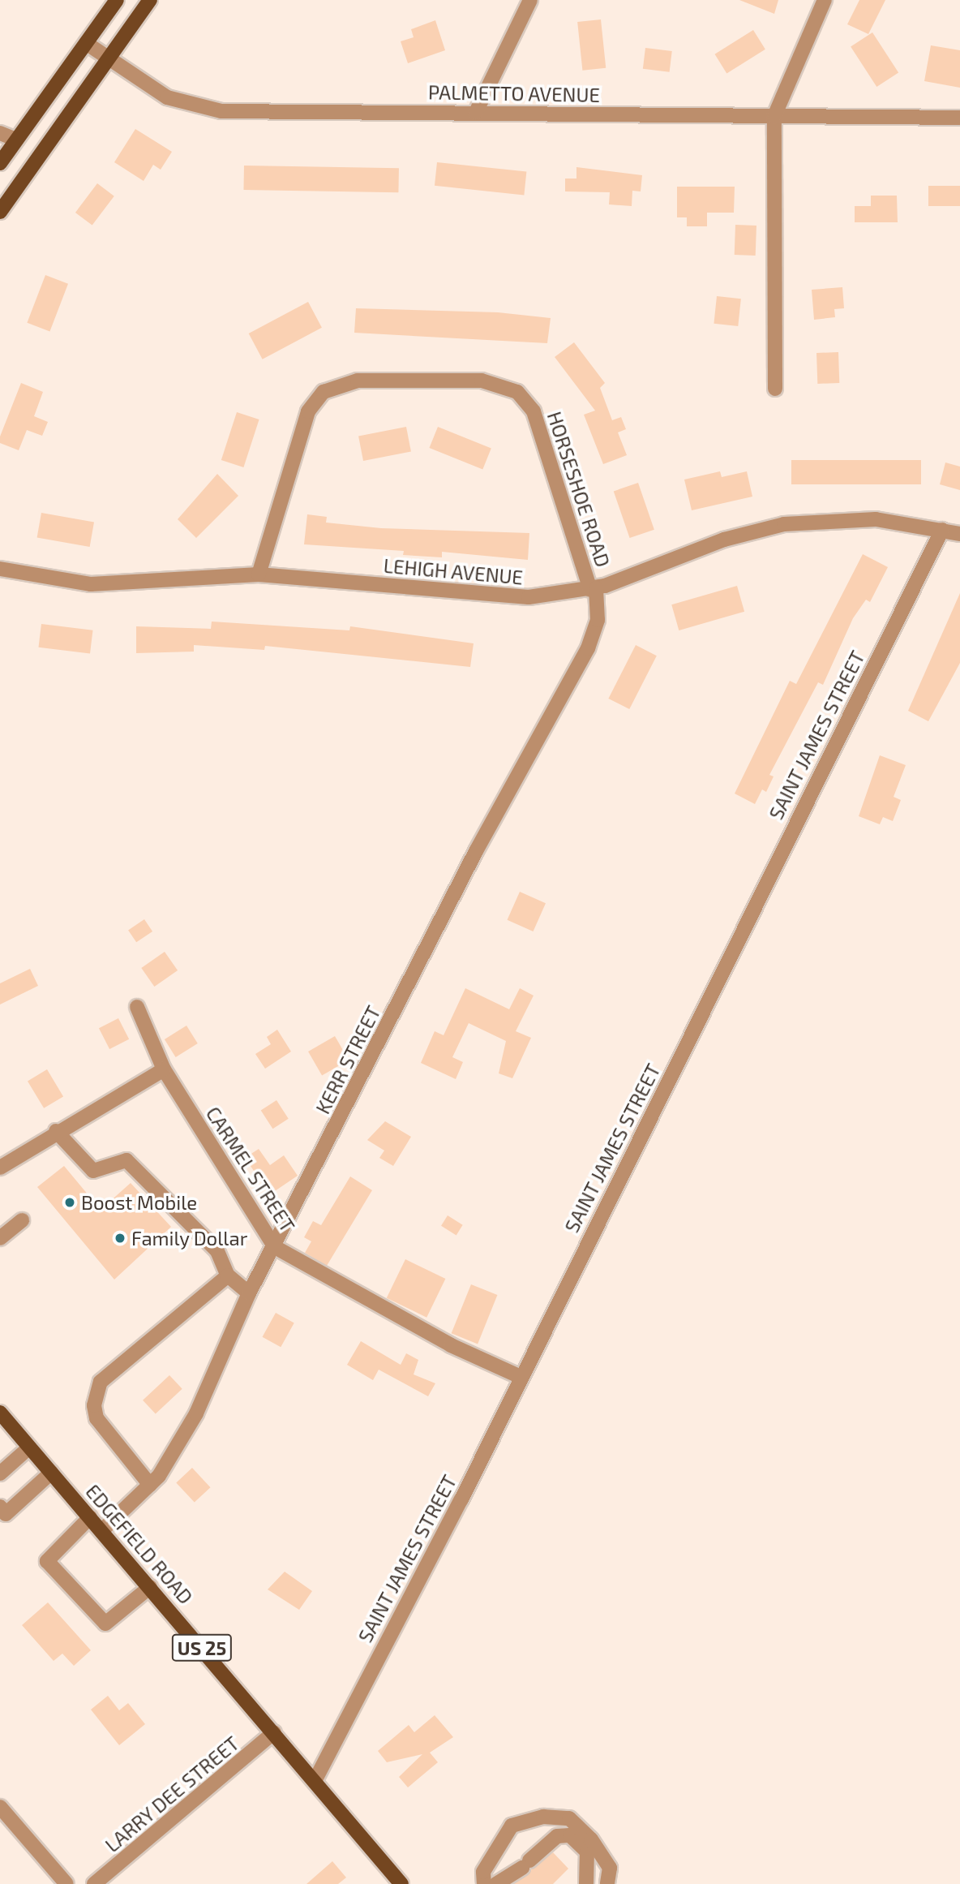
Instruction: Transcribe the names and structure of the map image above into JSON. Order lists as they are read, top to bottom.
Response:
{
  "streets": {
    "main road": ["EDGEFIELD ROAD", "US 25"],
    "street": [
      "PALMETTO AVENUE",
      "HORSESHOE ROAD",
      "LEHIGH AVENUE",
      "SAINT JAMES STREET",
      "KERR STREET",
      "CARMEL STREET",
      "LARRY DEE STREET"
    ]
  },
  "crossings": [
    ["HORSESHOE ROAD", "LEHIGH AVENUE"],
    ["HORSESHOE ROAD", "KERR STREET"],
    ["LEHIGH AVENUE", "SAINT JAMES STREET"],
    ["LEHIGH AVENUE", "KERR STREET"],
    ["SAINT JAMES STREET", "CARMEL STREET"],
    ["SAINT JAMES STREET", "EDGEFIELD ROAD"],
    ["KERR STREET", "CARMEL STREET"],
    ["KERR STREET", "EDGEFIELD ROAD"],
    ["EDGEFIELD ROAD", "LARRY DEE STREET"]
  ],
  "places": ["Boost Mobile", "Family Dollar"]
}
